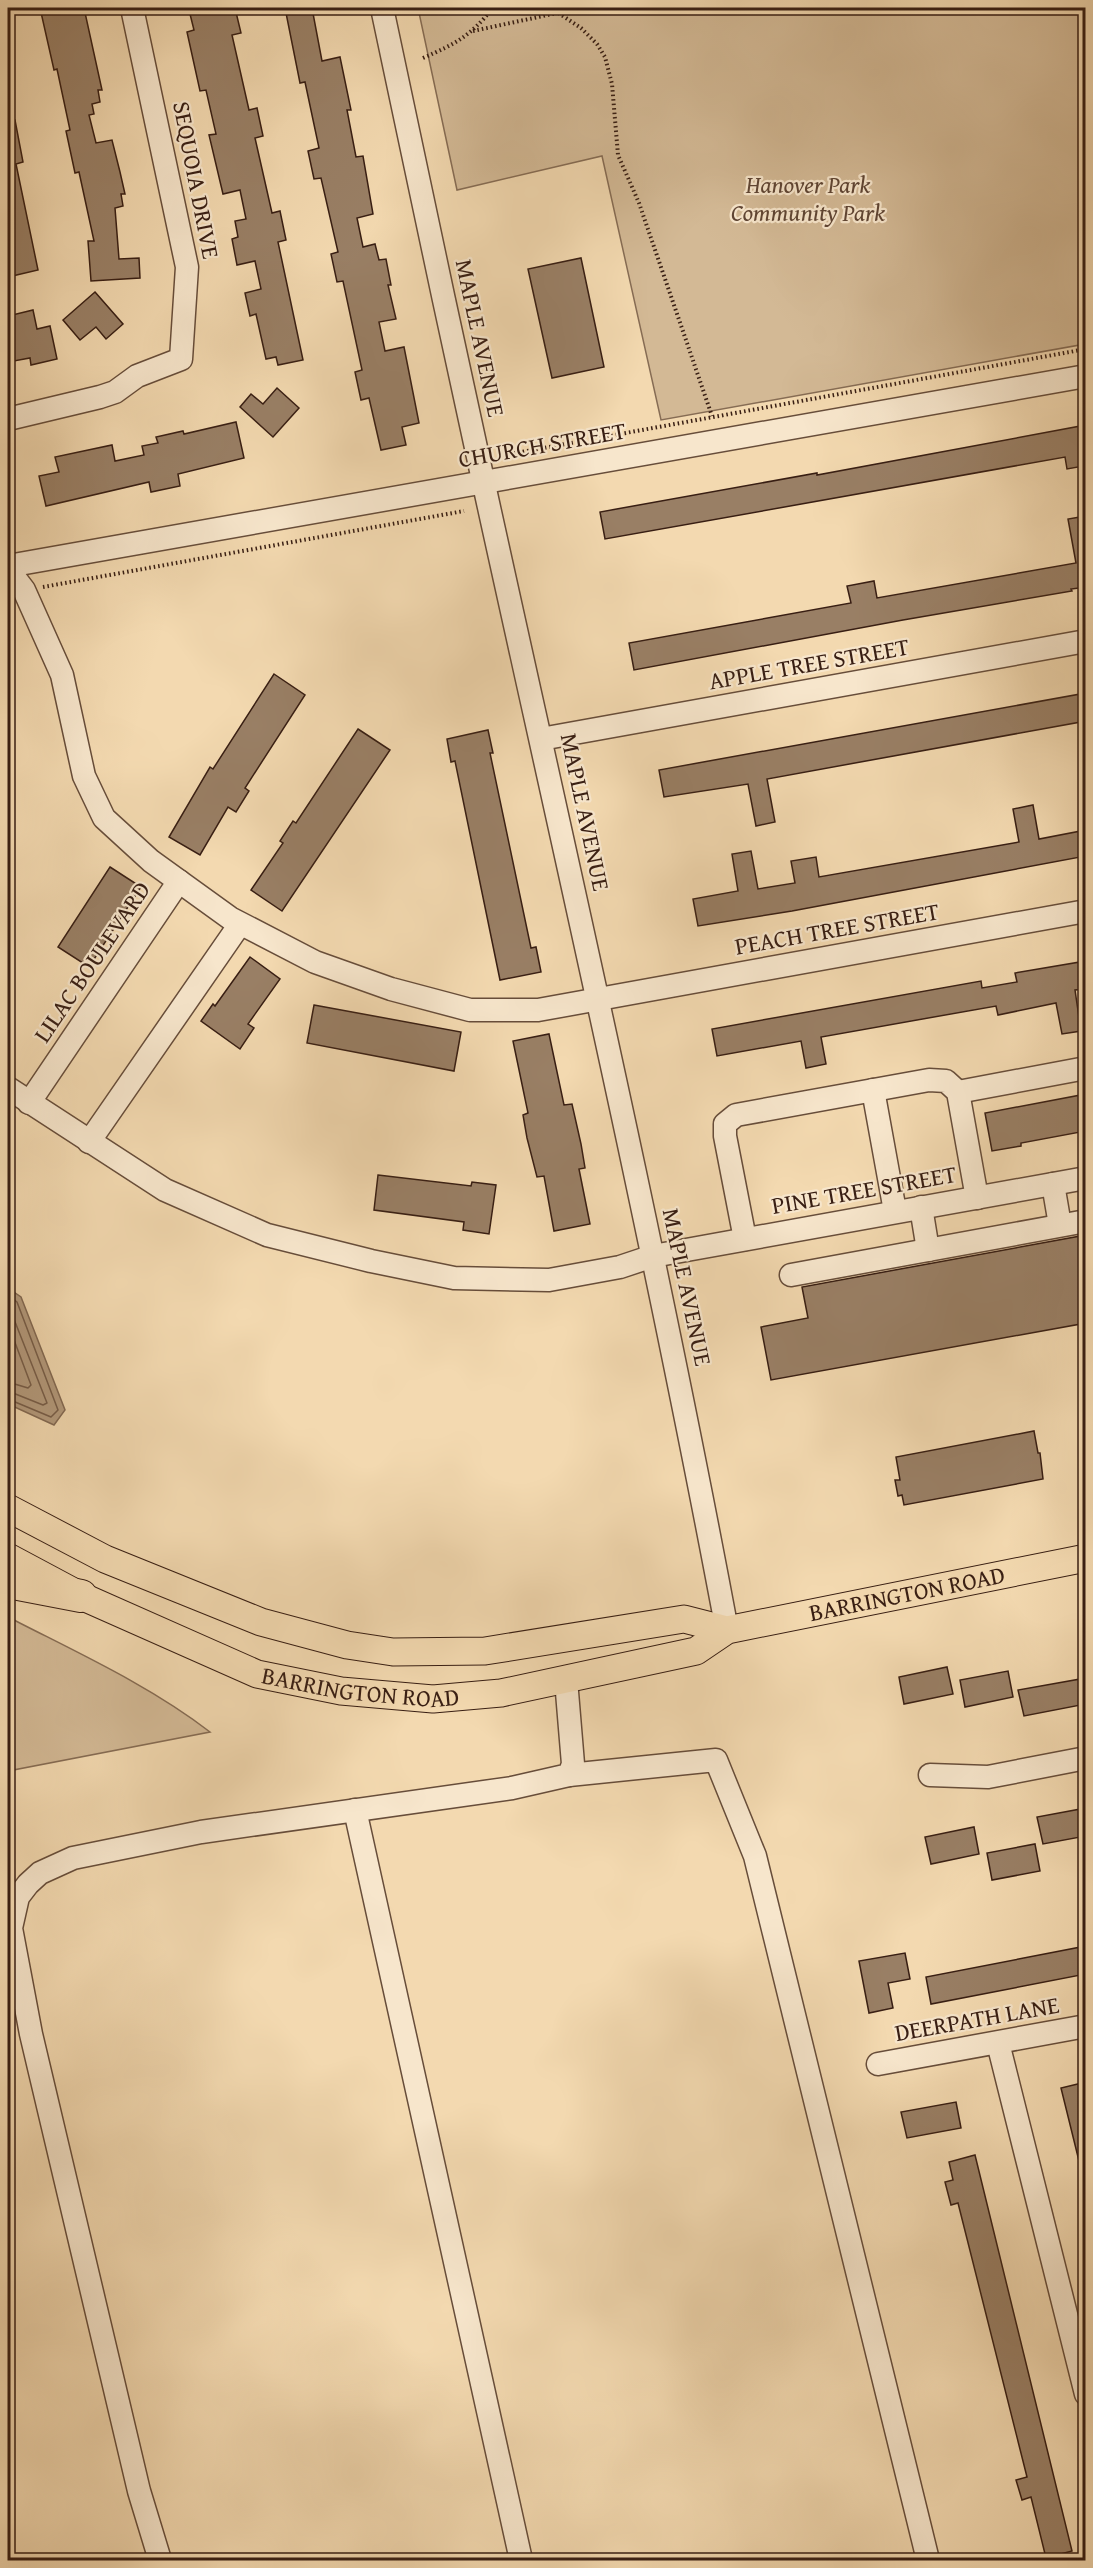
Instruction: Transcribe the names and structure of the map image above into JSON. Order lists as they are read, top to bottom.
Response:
{
  "streets": {
    "main road": ["BARRINGTON ROAD"],
    "street": [
      "SEQUOIA DRIVE",
      "MAPLE AVENUE",
      "CHURCH STREET",
      "APPLE TREE STREET",
      "PEACH TREE STREET",
      "LILAC BOULEVARD",
      "PINE TREE STREET",
      "DEERPATH LANE"
    ]
  },
  "crossings": [
    ["MAPLE AVENUE", "CHURCH STREET"],
    ["MAPLE AVENUE", "APPLE TREE STREET"],
    ["MAPLE AVENUE", "PEACH TREE STREET"],
    ["MAPLE AVENUE", "PINE TREE STREET"],
    ["MAPLE AVENUE", "BARRINGTON ROAD"],
    ["CHURCH STREET", "PEACH TREE STREET"],
    ["PEACH TREE STREET", "LILAC BOULEVARD"],
    ["LILAC BOULEVARD", "PINE TREE STREET"]
  ],
  "parks": ["Hanover Park Community Park"]
}
